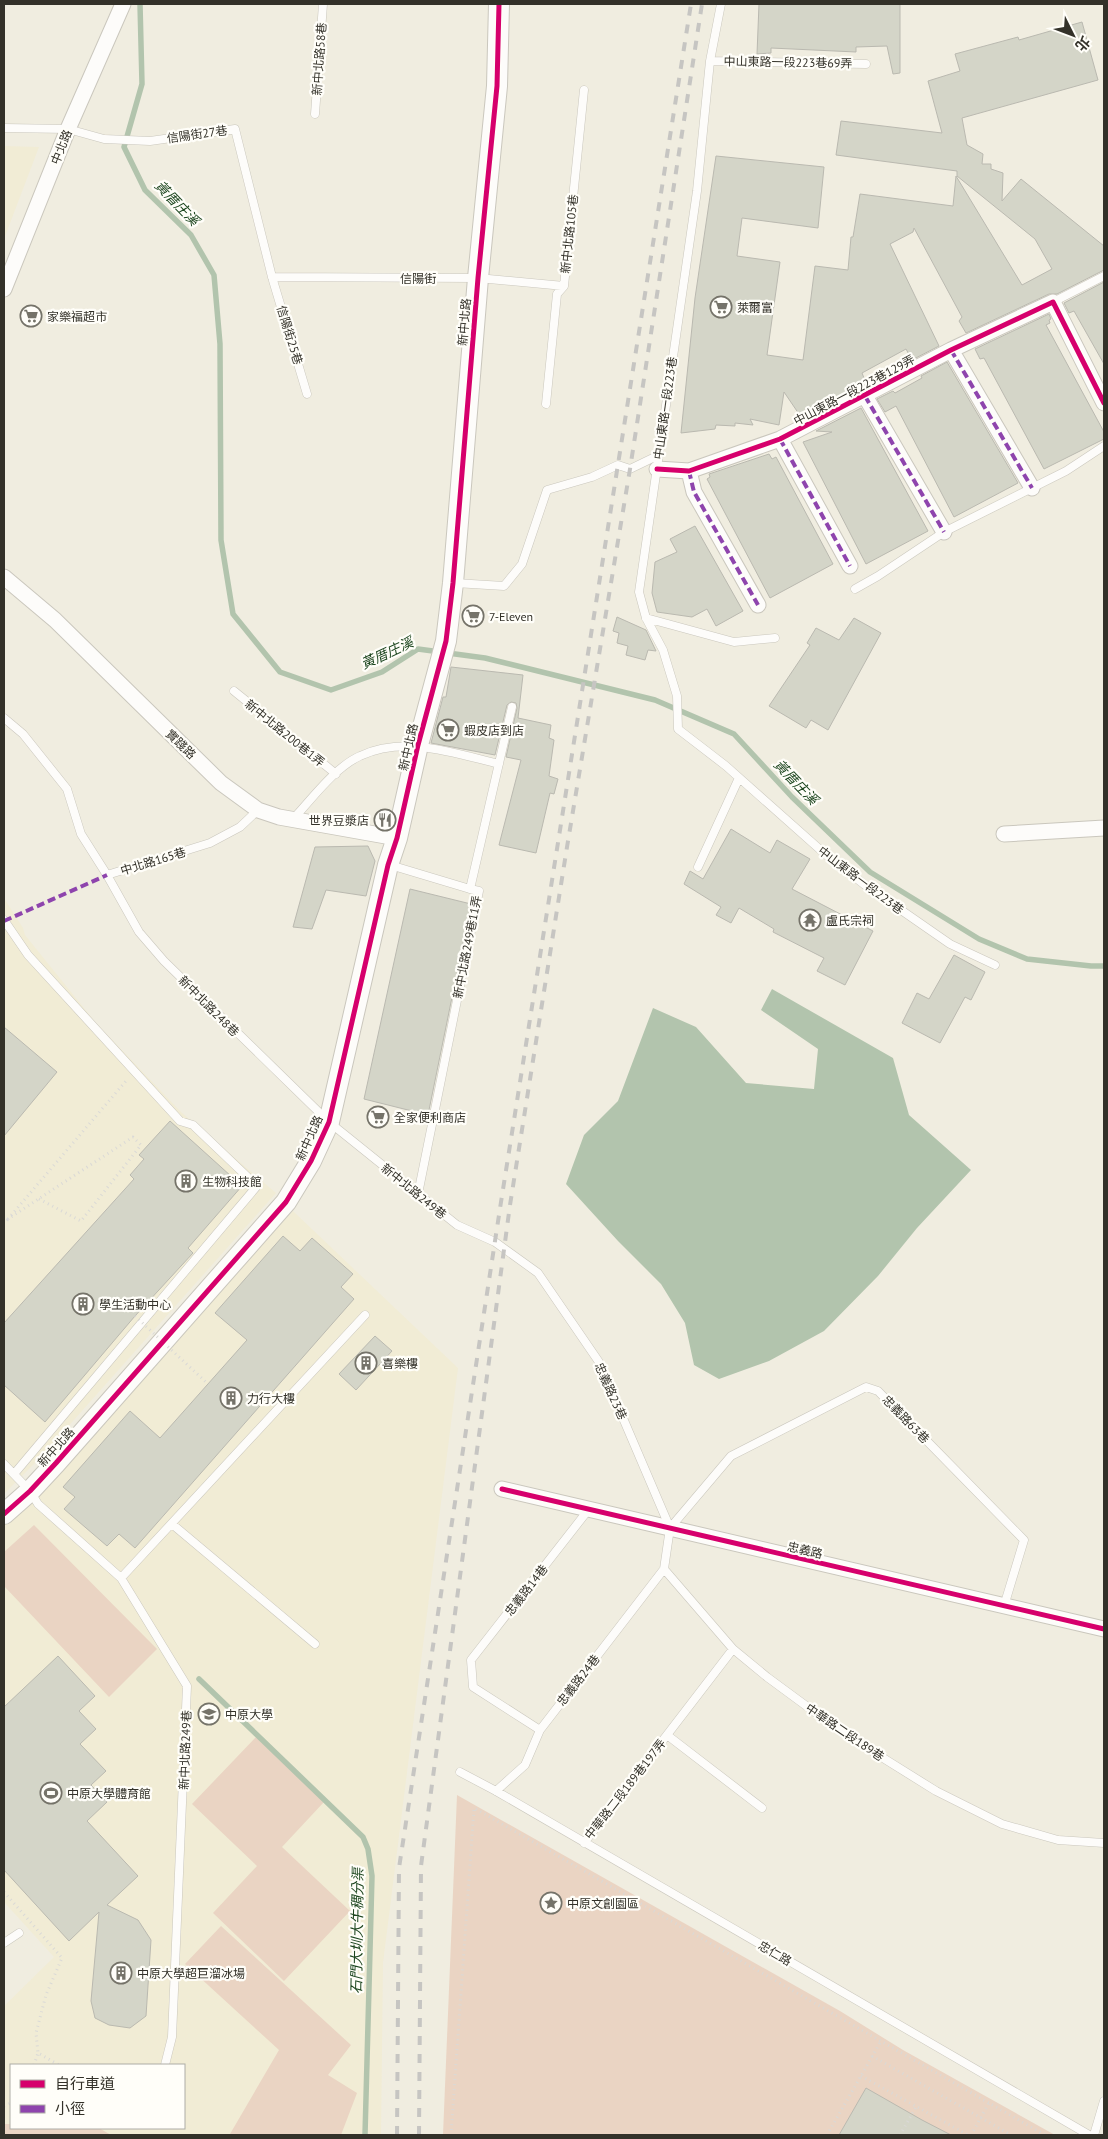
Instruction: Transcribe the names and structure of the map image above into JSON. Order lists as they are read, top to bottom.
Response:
{
  "streets": {
    "street": [
      "中北路",
      "新中北路",
      "中山東路一段223巷129弄",
      "實踐路",
      "忠義路"
    ],
    "lane": [
      "新中北路58巷",
      "中山東路一段223巷69弄",
      "信陽街27巷",
      "新中北路105巷",
      "信陽街",
      "信陽街25巷",
      "中山東路一段223巷",
      "新中北路200巷1弄",
      "中北路165巷",
      "新中北路249巷11弄",
      "新中北路248巷",
      "新中北路249巷",
      "忠義路23巷",
      "忠義路63巷",
      "忠義路14巷",
      "忠義路24巷",
      "中華路二段189巷",
      "中華路二段189巷197弄",
      "忠仁路"
    ]
  },
  "crossings": [
    ["中山東路一段223巷69弄", "中山東路一段223巷"],
    ["信陽街27巷", "中北路"],
    ["信陽街27巷", "信陽街"],
    ["信陽街27巷", "信陽街25巷"],
    ["新中北路105巷", "信陽街"],
    ["信陽街", "新中北路"],
    ["信陽街", "信陽街25巷"],
    ["新中北路", "實踐路"],
    ["新中北路", "新中北路248巷"],
    ["新中北路", "新中北路249巷"],
    ["中山東路一段223巷129弄", "中山東路一段223巷"],
    ["實踐路", "中北路165巷"],
    ["中北路165巷", "新中北路248巷"],
    ["新中北路249巷11弄", "新中北路249巷"],
    ["新中北路248巷", "新中北路249巷"],
    ["新中北路249巷", "忠義路23巷"],
    ["忠義路23巷", "忠義路63巷"],
    ["忠義路23巷", "忠義路"],
    ["忠義路63巷", "忠義路"],
    ["忠義路", "忠義路14巷"],
    ["忠義路14巷", "忠義路24巷"],
    ["忠義路24巷", "中華路二段189巷"],
    ["忠義路24巷", "忠仁路"],
    ["中華路二段189巷", "中華路二段189巷197弄"],
    ["中華路二段189巷197弄", "忠仁路"]
  ],
  "water": ["黃厝庄溪", "石門大圳大牛稠分渠"],
  "places": {
    "supermarket": [
      "萊爾富",
      "家樂福超市",
      "7-Eleven",
      "蝦皮店到店",
      "全家便利商店"
    ],
    "restaurant": ["世界豆漿店"],
    "temple": ["盧氏宗祠"],
    "building": [
      "生物科技館",
      "學生活動中心",
      "喜樂樓",
      "力行大樓",
      "中原大學超巨溜冰場"
    ],
    "school or university": ["中原大學"],
    "sports": ["中原大學體育館"],
    "place": ["中原文創園區"]
  },
  "legend": ["自行車道", "小徑"],
  "north": "bottom right"
}
